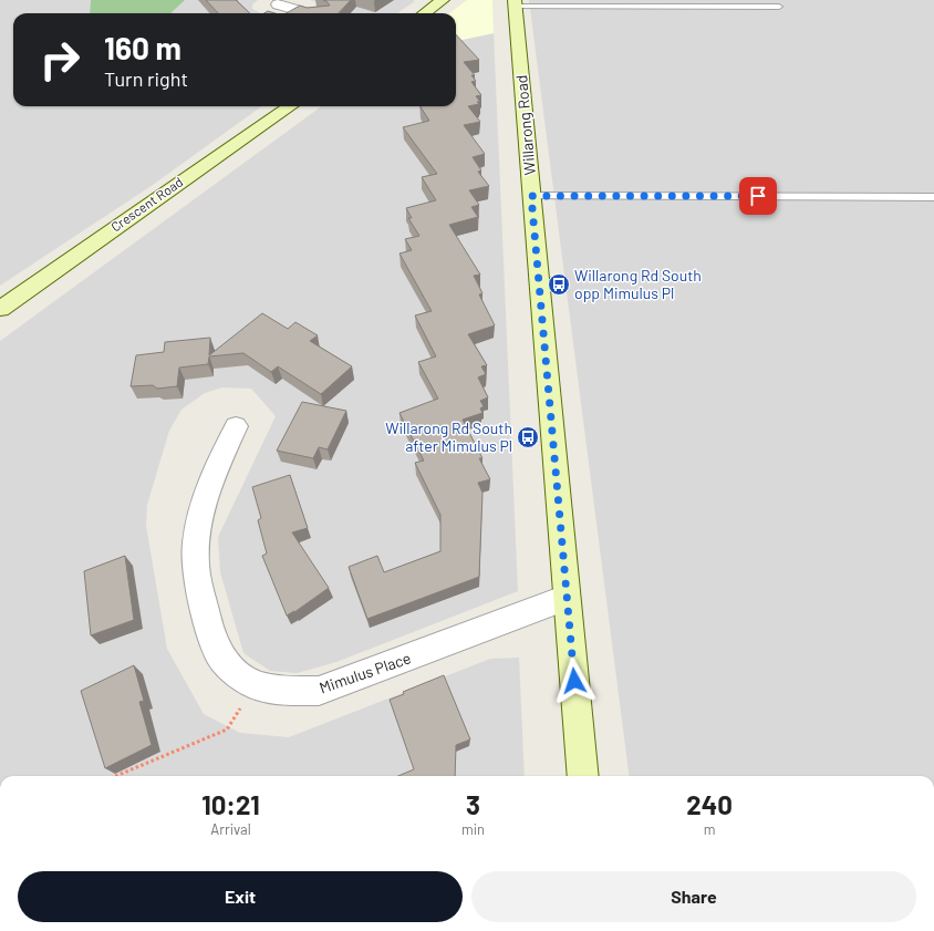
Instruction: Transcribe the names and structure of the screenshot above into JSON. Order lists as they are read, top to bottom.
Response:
{
  "streets": {
    "street": ["Willarong Road", "Crescent Road", "Mimulus Place"]
  },
  "crossings": [
    ["Willarong Road", "Mimulus Place"]
  ],
  "places": {
    "bus stop": ["Willarong Rd South opp Mimulus Pl", "Willarong Rd South after Mimulus Pl"]
  },
  "page": {
    "turn": ["160 m", "Turn right"],
    "eta": [
      "10:21",
      "Arrival",
      "3",
      "min",
      "240",
      "m"
    ],
    "buttons": ["Exit", "Share"]
  }
}
